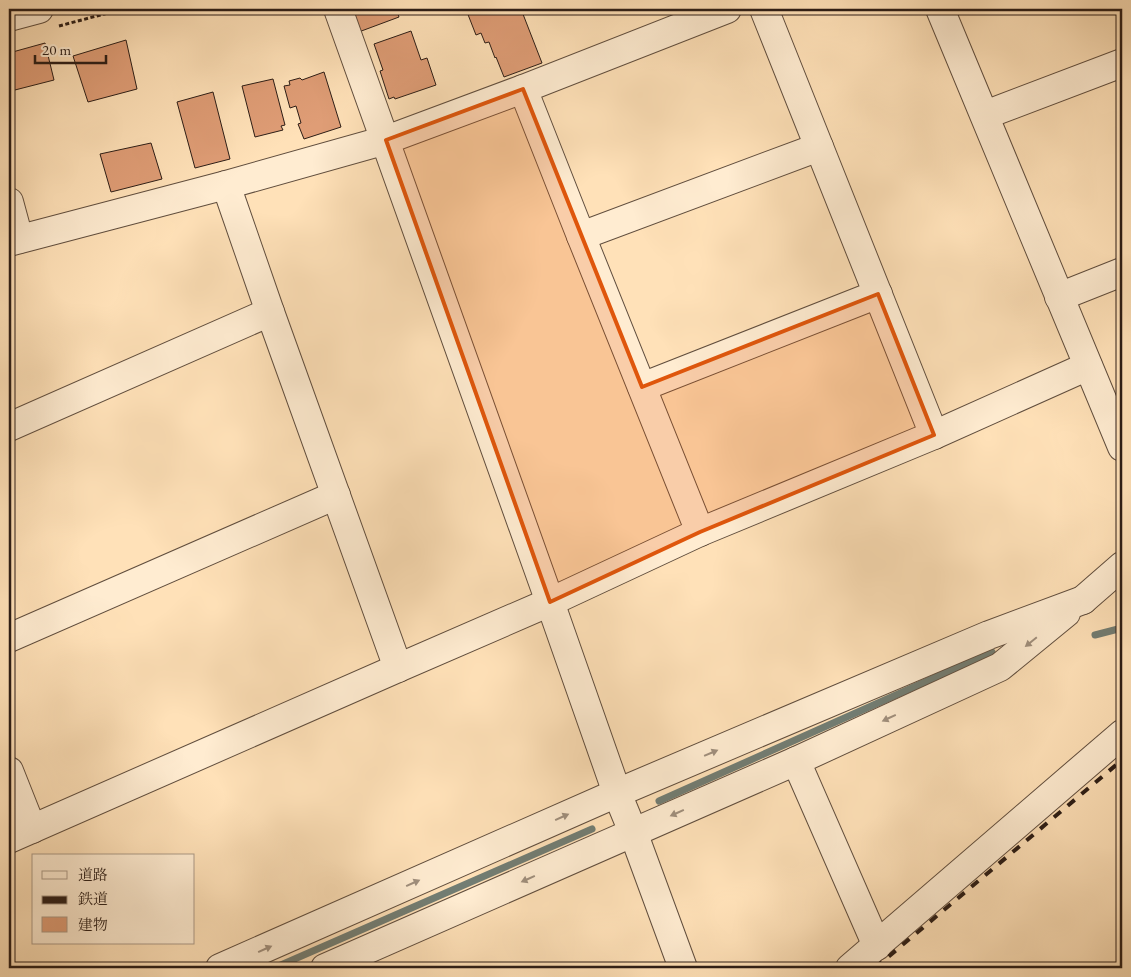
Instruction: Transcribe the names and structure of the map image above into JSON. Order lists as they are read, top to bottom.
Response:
{
  "legend": ["道路", "鉄道", "建物"],
  "scale_bar": "20 m"
}
